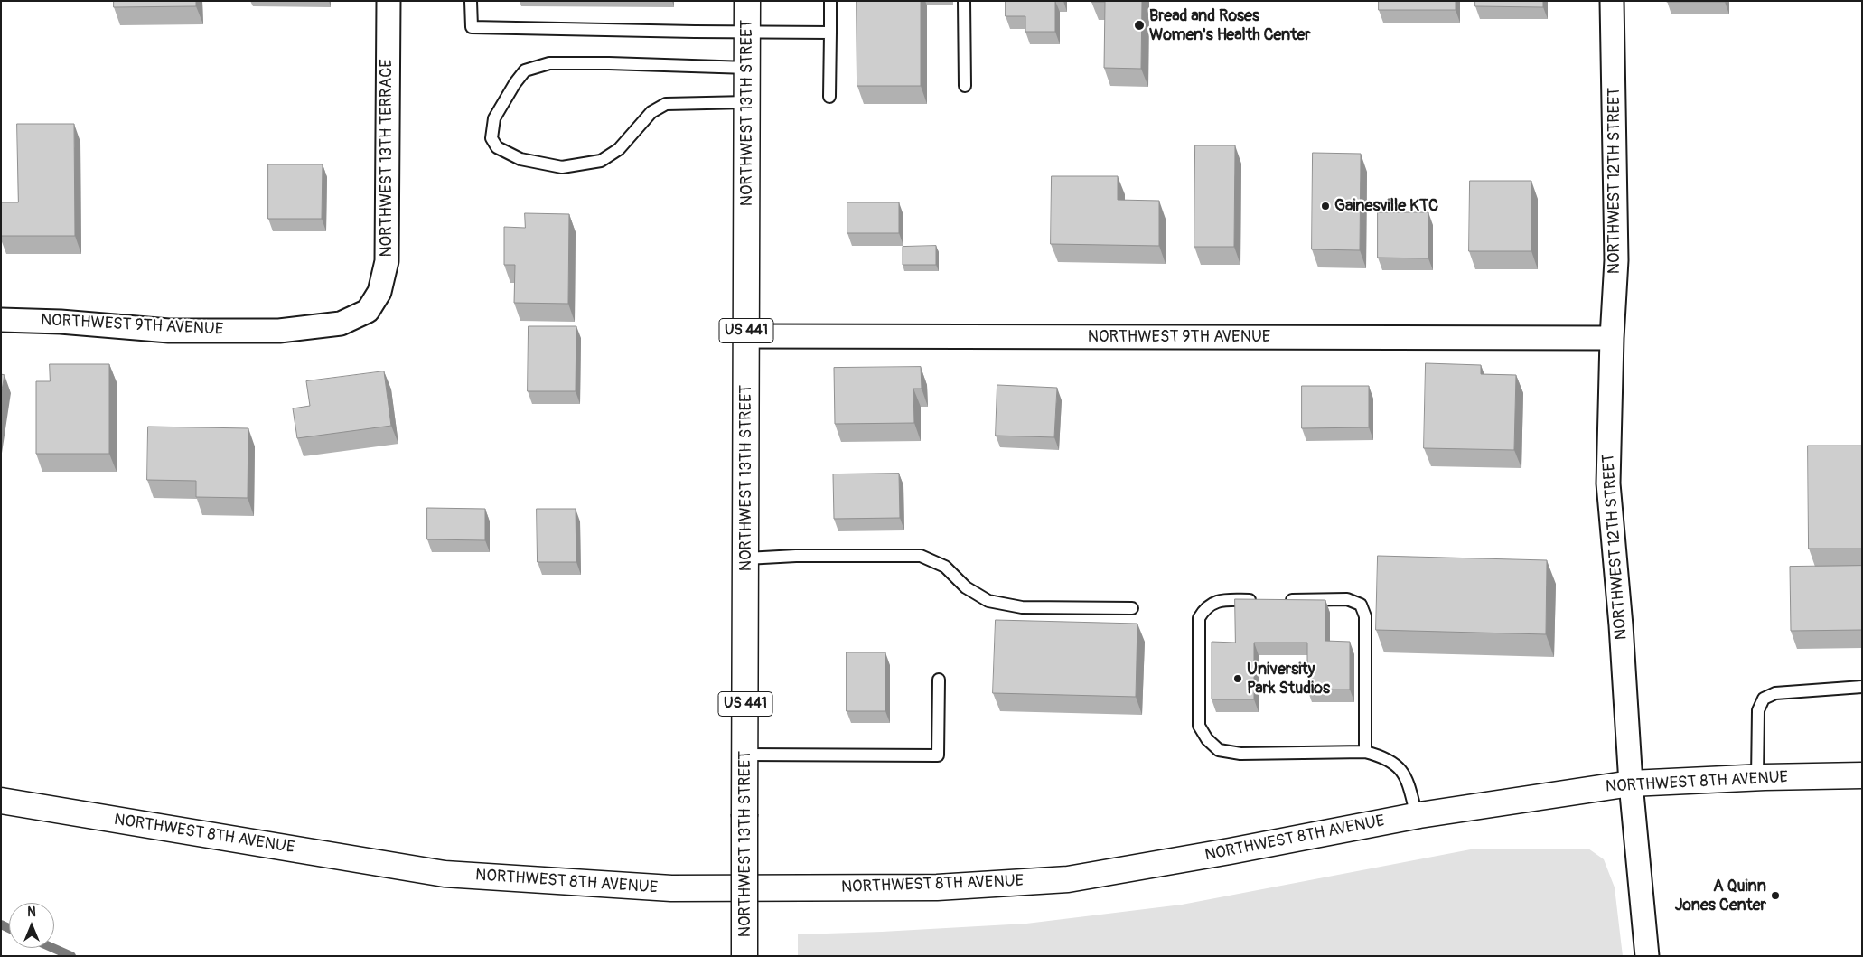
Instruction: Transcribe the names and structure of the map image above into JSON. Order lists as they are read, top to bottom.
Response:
{
  "streets": {
    "street": [
      "NORTHWEST 13TH STREET",
      "NORTHWEST 13TH TERRACE",
      "NORTHWEST 12TH STREET",
      "NORTHWEST 9TH AVENUE",
      "US 441",
      "NORTHWEST 8TH AVENUE"
    ]
  },
  "crossings": [
    ["NORTHWEST 13TH STREET", "NORTHWEST 9TH AVENUE"],
    ["NORTHWEST 13TH TERRACE", "NORTHWEST 9TH AVENUE"],
    ["NORTHWEST 12TH STREET", "NORTHWEST 9TH AVENUE"],
    ["NORTHWEST 12TH STREET", "NORTHWEST 8TH AVENUE"]
  ],
  "places": [
    "Bread and Roses Women's Health Center",
    "Gainesville KTC",
    "University Park Studios",
    "A Quinn Jones Center"
  ],
  "north": "top"
}
